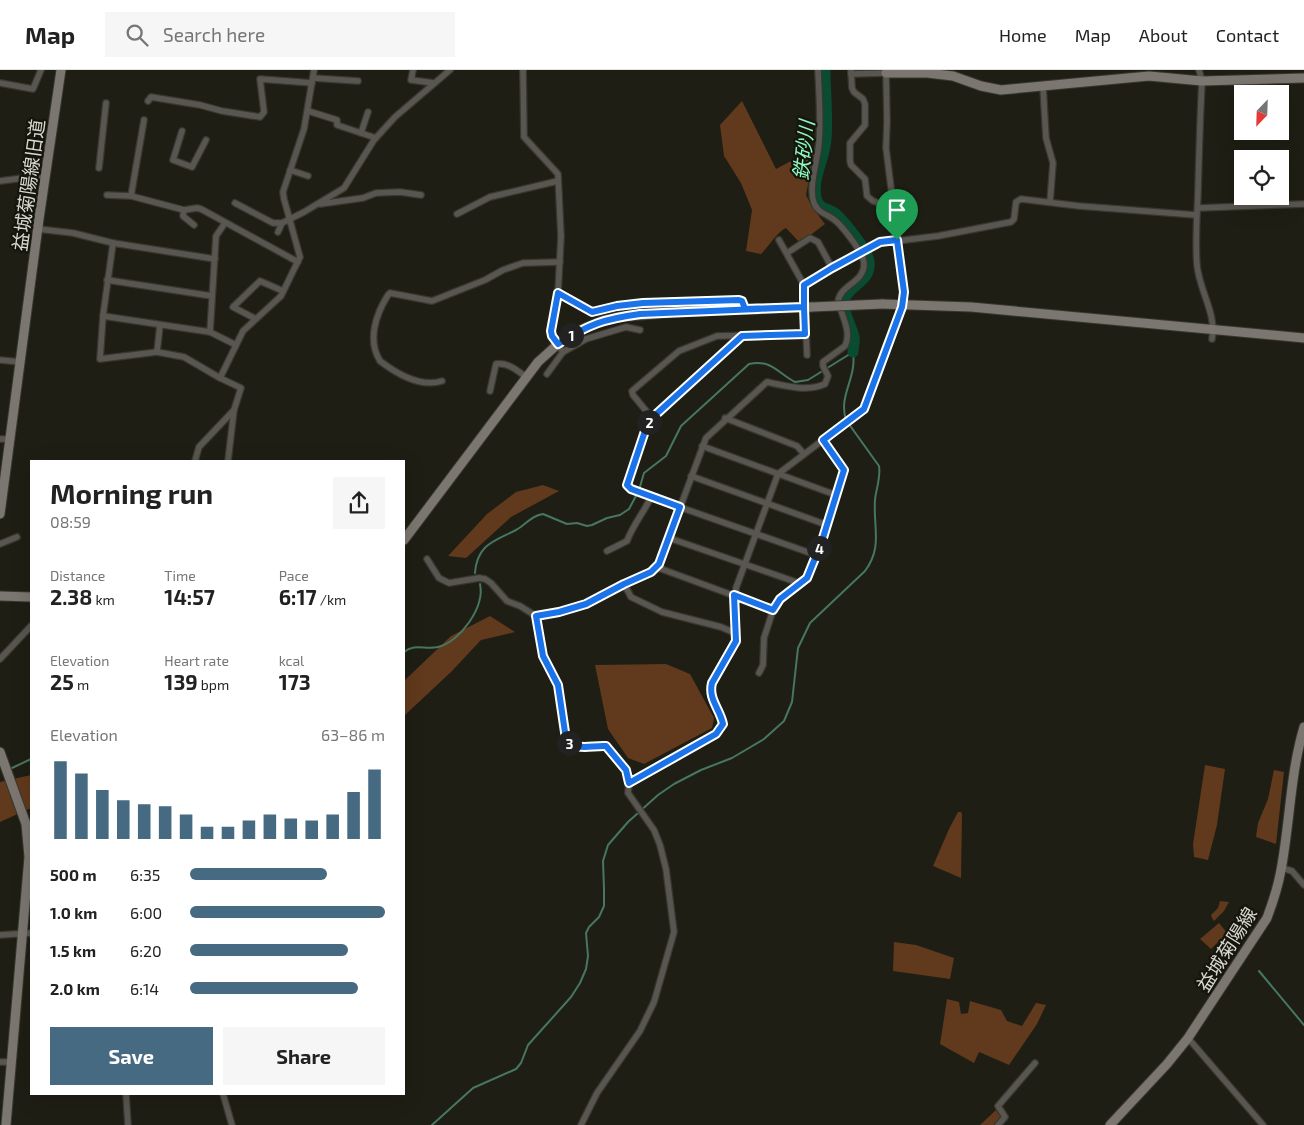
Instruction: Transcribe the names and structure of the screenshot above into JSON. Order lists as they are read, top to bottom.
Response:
{
  "streets": {
    "street": ["益城菊陽線旧道", "益城菊陽線"]
  },
  "water": ["鉄砂川"],
  "north": "bottom left",
  "page": {
    "header": "Map",
    "search": "Search here",
    "nav": [
      "Home",
      "Map",
      "About",
      "Contact"
    ],
    "pins": [
      "1",
      "2",
      "4",
      "3"
    ],
    "heading": ["Morning run", "08:59"],
    "stats": [
      ["Distance", "2.38 km"],
      ["Time", "14:57"],
      ["Pace", "6:17 /km"],
      ["Elevation", "25 m"],
      ["Heart rate", "139 bpm"],
      ["kcal", "173"]
    ],
    "chart": ["Elevation", "63–86 m"],
    "list": [
      {
        "name": "500 m",
        "note": "6:35"
      },
      {
        "name": "1.0 km",
        "note": "6:00"
      },
      {
        "name": "1.5 km",
        "note": "6:20"
      },
      {
        "name": "2.0 km",
        "note": "6:14"
      }
    ],
    "buttons": ["Save", "Share"]
  }
}
